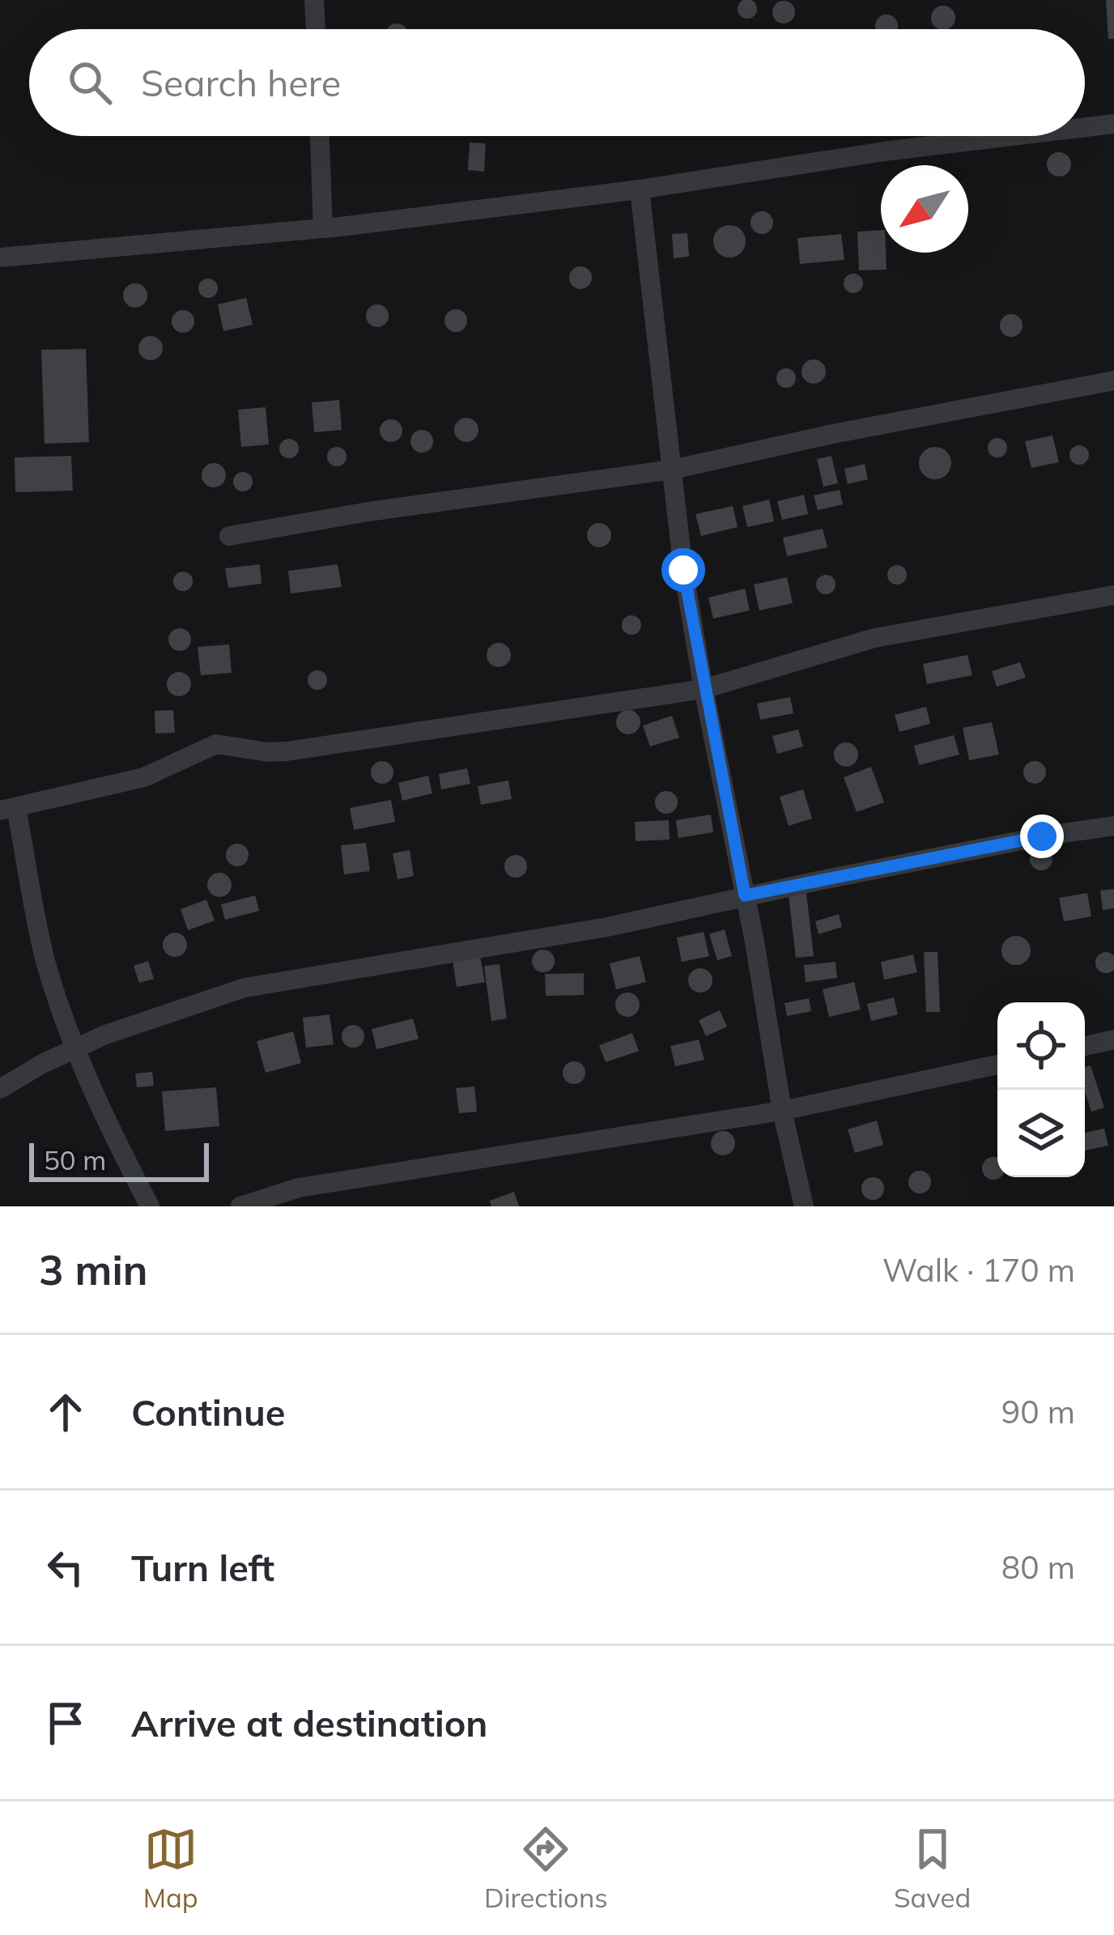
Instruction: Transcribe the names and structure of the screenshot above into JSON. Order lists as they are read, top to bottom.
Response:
{
  "scale_bar": "50 m",
  "north": "bottom left",
  "page": {
    "search": "Search here",
    "scale": "50 m",
    "heading": ["3 min", "Walk · 170 m"],
    "list": [
      ["Continue", "90 m"],
      ["Turn left", "80 m"],
      "Arrive at destination"
    ],
    "nav": ["Map", "Directions", "Saved"]
  }
}
